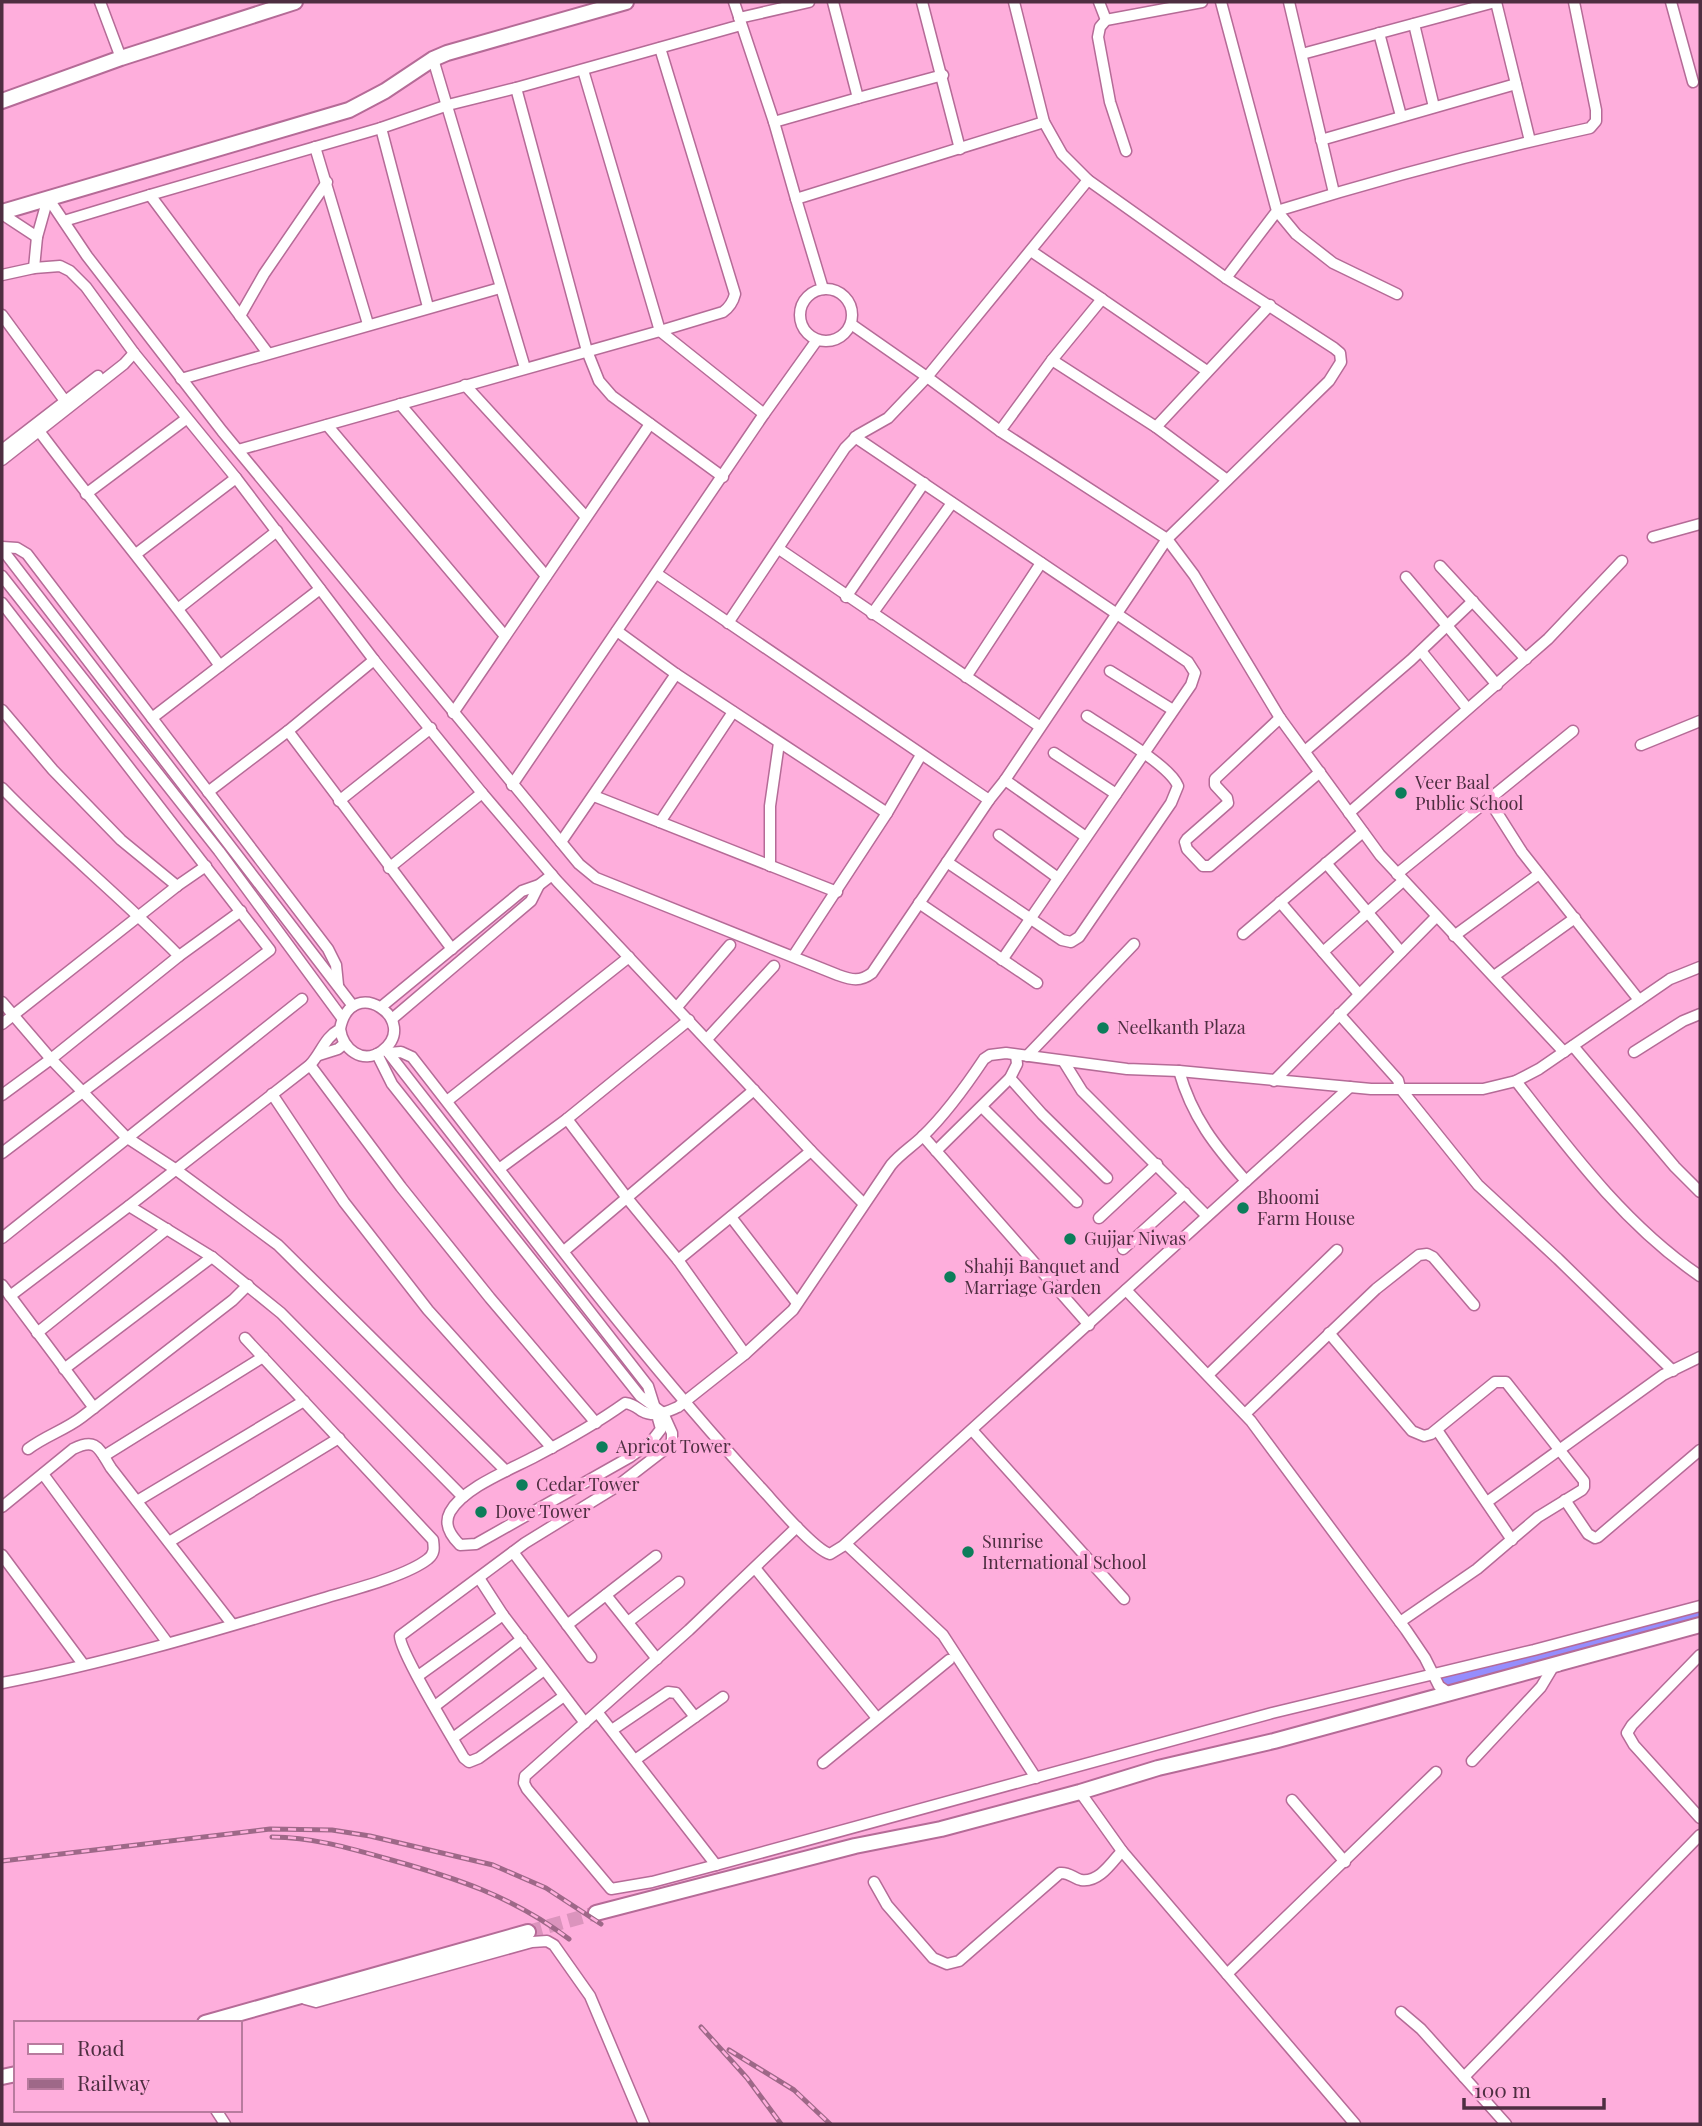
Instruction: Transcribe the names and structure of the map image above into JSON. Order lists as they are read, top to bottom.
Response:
{
  "places": [
    "Veer Baal Public School",
    "Neelkanth Plaza",
    "Bhoomi Farm House",
    "Gujjar Niwas",
    "Shahji Banquet and Marriage Garden",
    "Apricot Tower",
    "Cedar Tower",
    "Dove Tower",
    "Sunrise International School"
  ],
  "legend": ["Road", "Railway"],
  "scale_bar": "100 m"
}
